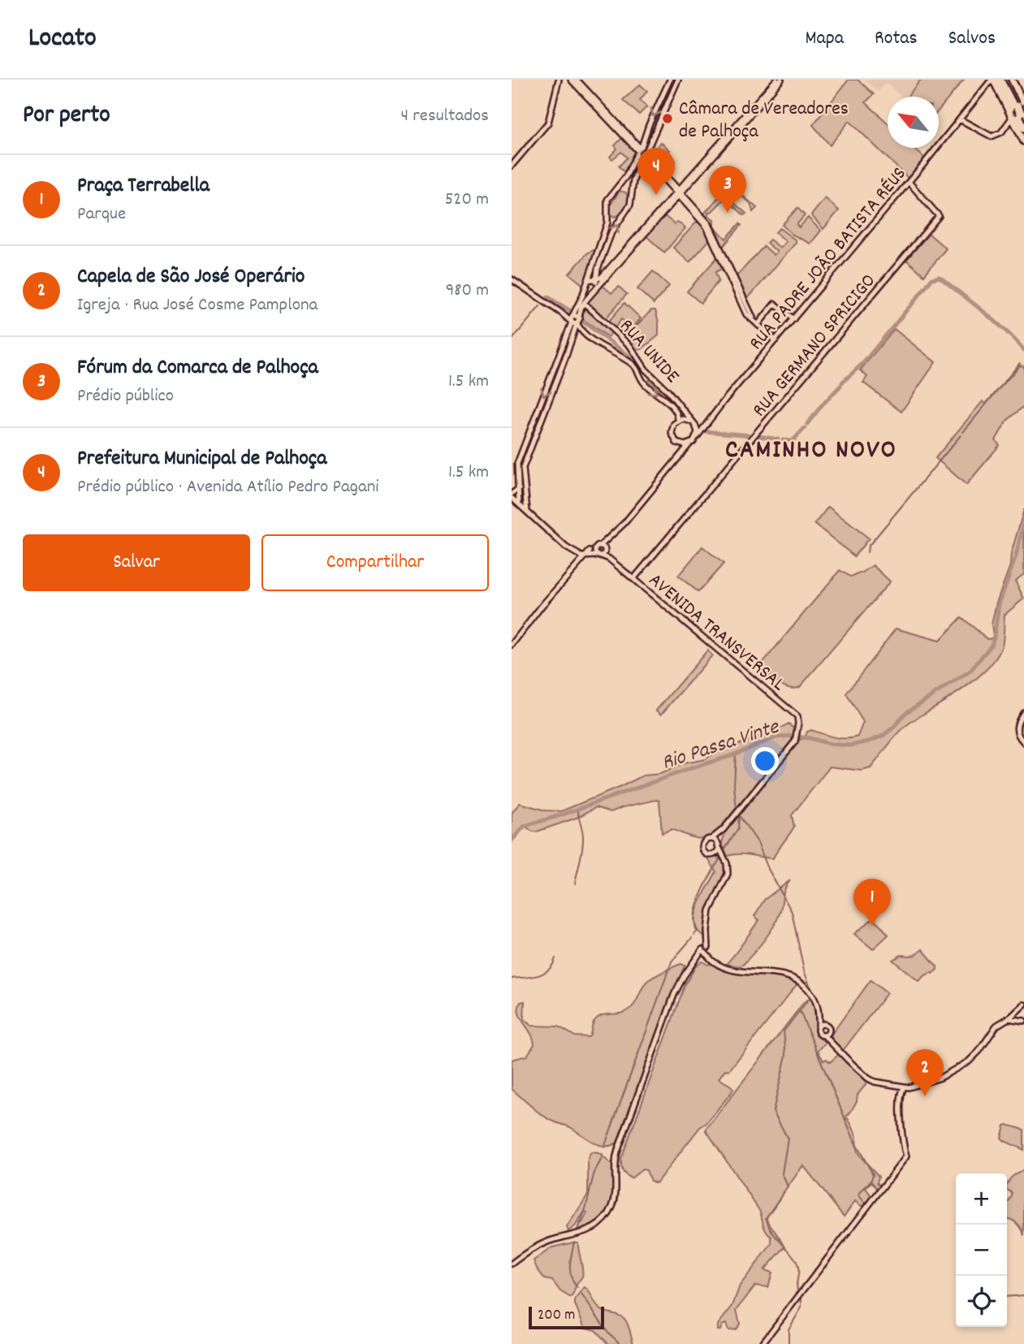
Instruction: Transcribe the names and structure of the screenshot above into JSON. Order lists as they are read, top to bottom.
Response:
{
  "streets": {
    "main road": [
      "RUA PADRE JOÃO BATISTA RÉUS",
      "RUA GERMANO SPRICIGO",
      "RUA UNIDE",
      "AVENIDA TRANSVERSAL"
    ]
  },
  "crossings": [
    ["RUA PADRE JOÃO BATISTA RÉUS", "RUA GERMANO SPRICIGO"],
    ["RUA PADRE JOÃO BATISTA RÉUS", "RUA UNIDE"],
    ["RUA GERMANO SPRICIGO", "AVENIDA TRANSVERSAL"]
  ],
  "districts": ["CAMINHO NOVO"],
  "water": ["Rio Passa Vinte"],
  "places": ["Câmara de Vereadores de Palhoça"],
  "scale_bar": "200 m",
  "north": "top left",
  "page": {
    "header": "Locato",
    "nav": ["Mapa", "Rotas", "Salvos"],
    "heading": ["Por perto", "4 resultados"],
    "pins": [
      "4",
      "3",
      "1",
      "2"
    ],
    "list": [
      {
        "mark": "1",
        "name": "Praça Terrabella",
        "note": "Parque",
        "value": "520 m"
      },
      {
        "mark": "2",
        "name": "Capela de São José Operário",
        "note": "Igreja · Rua José Cosme Pamplona",
        "value": "980 m"
      },
      {
        "mark": "3",
        "name": "Fórum da Comarca de Palhoça",
        "note": "Prédio público",
        "value": "1.5 km"
      },
      {
        "mark": "4",
        "name": "Prefeitura Municipal de Palhoça",
        "note": "Prédio público · Avenida Atílio Pedro Pagani",
        "value": "1.5 km"
      }
    ],
    "buttons": ["Salvar", "Compartilhar"],
    "map_buttons": ["+", "−"],
    "scale": "200 m"
  }
}
